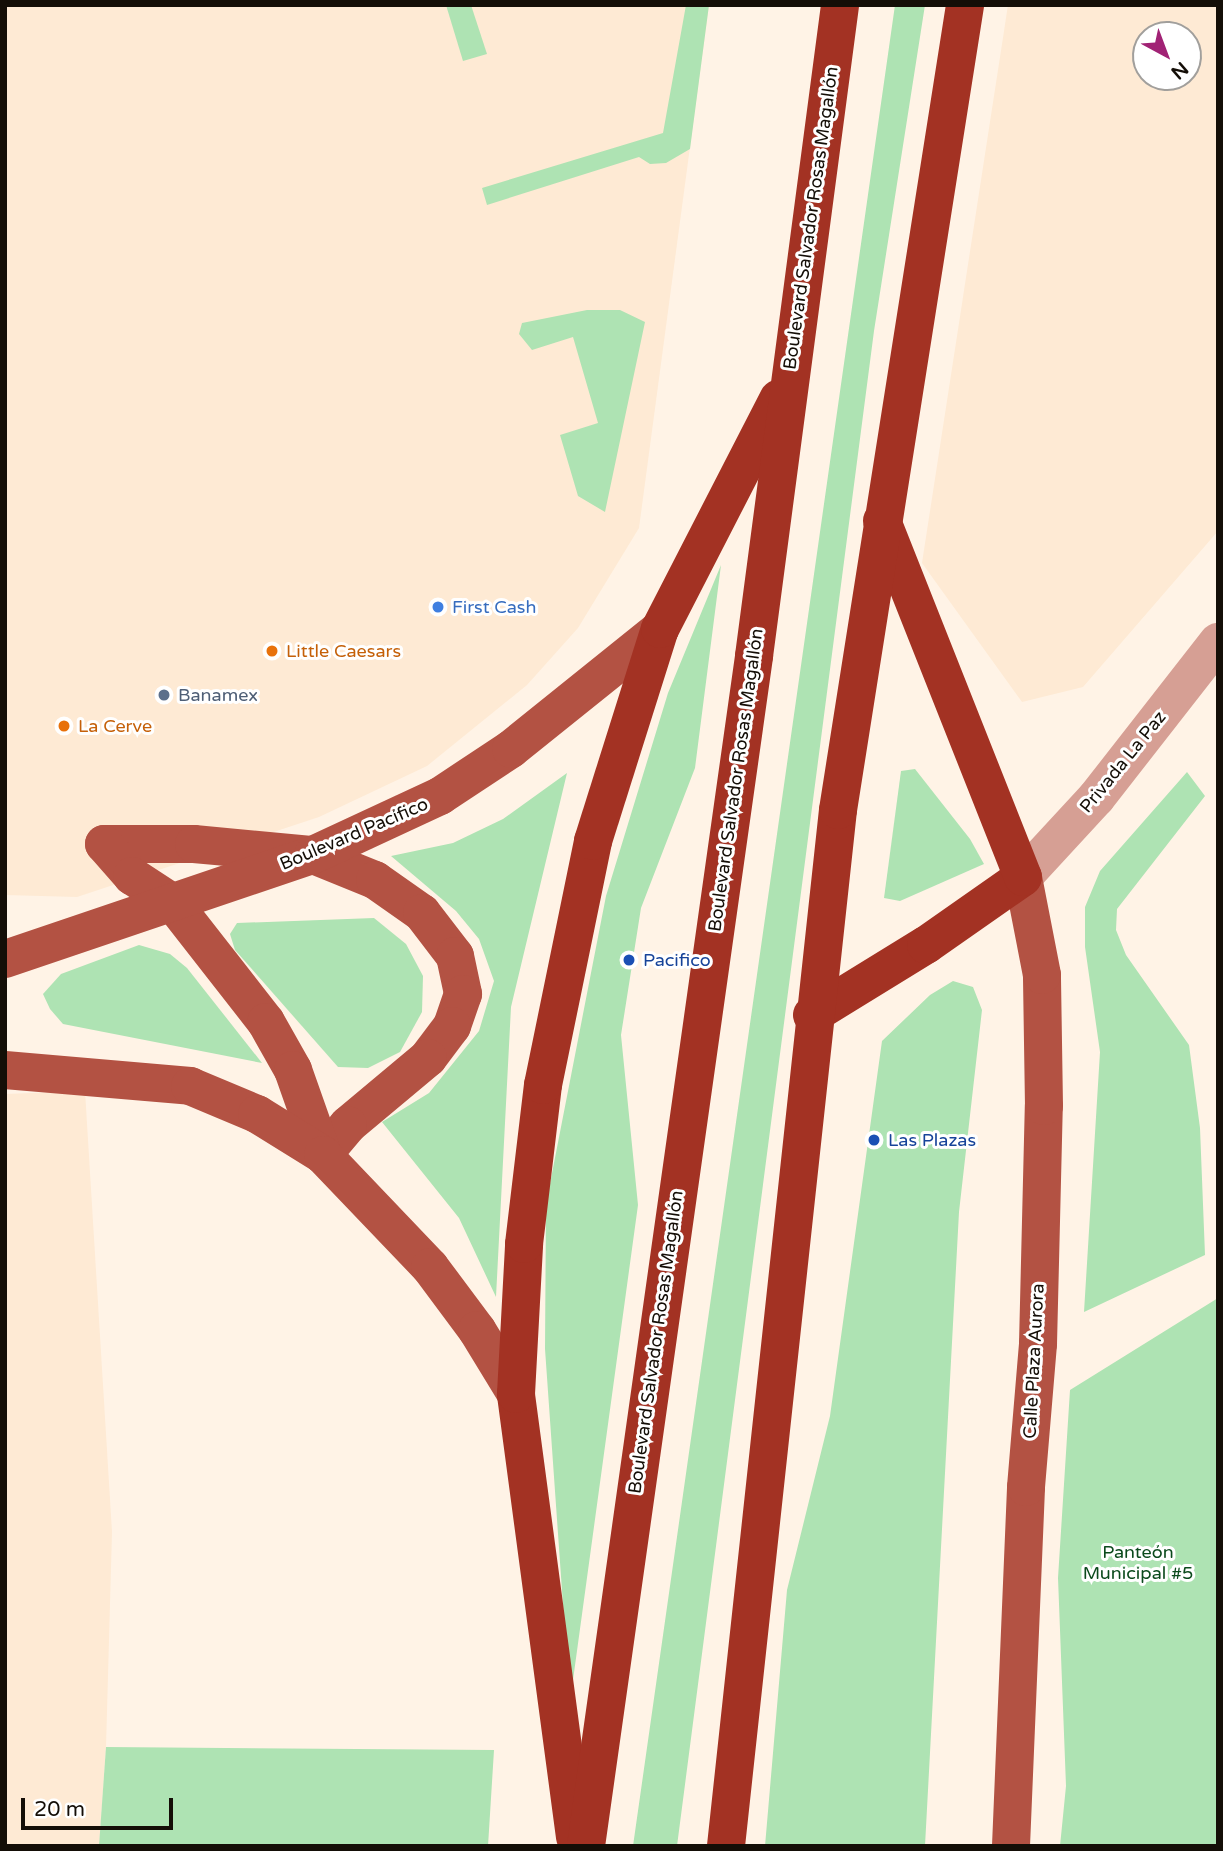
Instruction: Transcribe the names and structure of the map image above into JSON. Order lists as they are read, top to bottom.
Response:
{
  "streets": {
    "highway": ["Boulevard Salvador Rosas Magallón"],
    "main road": ["Boulevard Pacífico", "Calle Plaza Aurora"],
    "street": ["Privada La Paz"]
  },
  "crossings": [
    ["Privada La Paz", "Calle Plaza Aurora"]
  ],
  "parks": ["Panteón Municipal #5"],
  "places": [
    "First Cash",
    "Little Caesars",
    "Banamex",
    "La Cerve",
    "Pacifico",
    "Las Plazas"
  ],
  "scale_bar": "20 m",
  "north": "bottom right"
}
